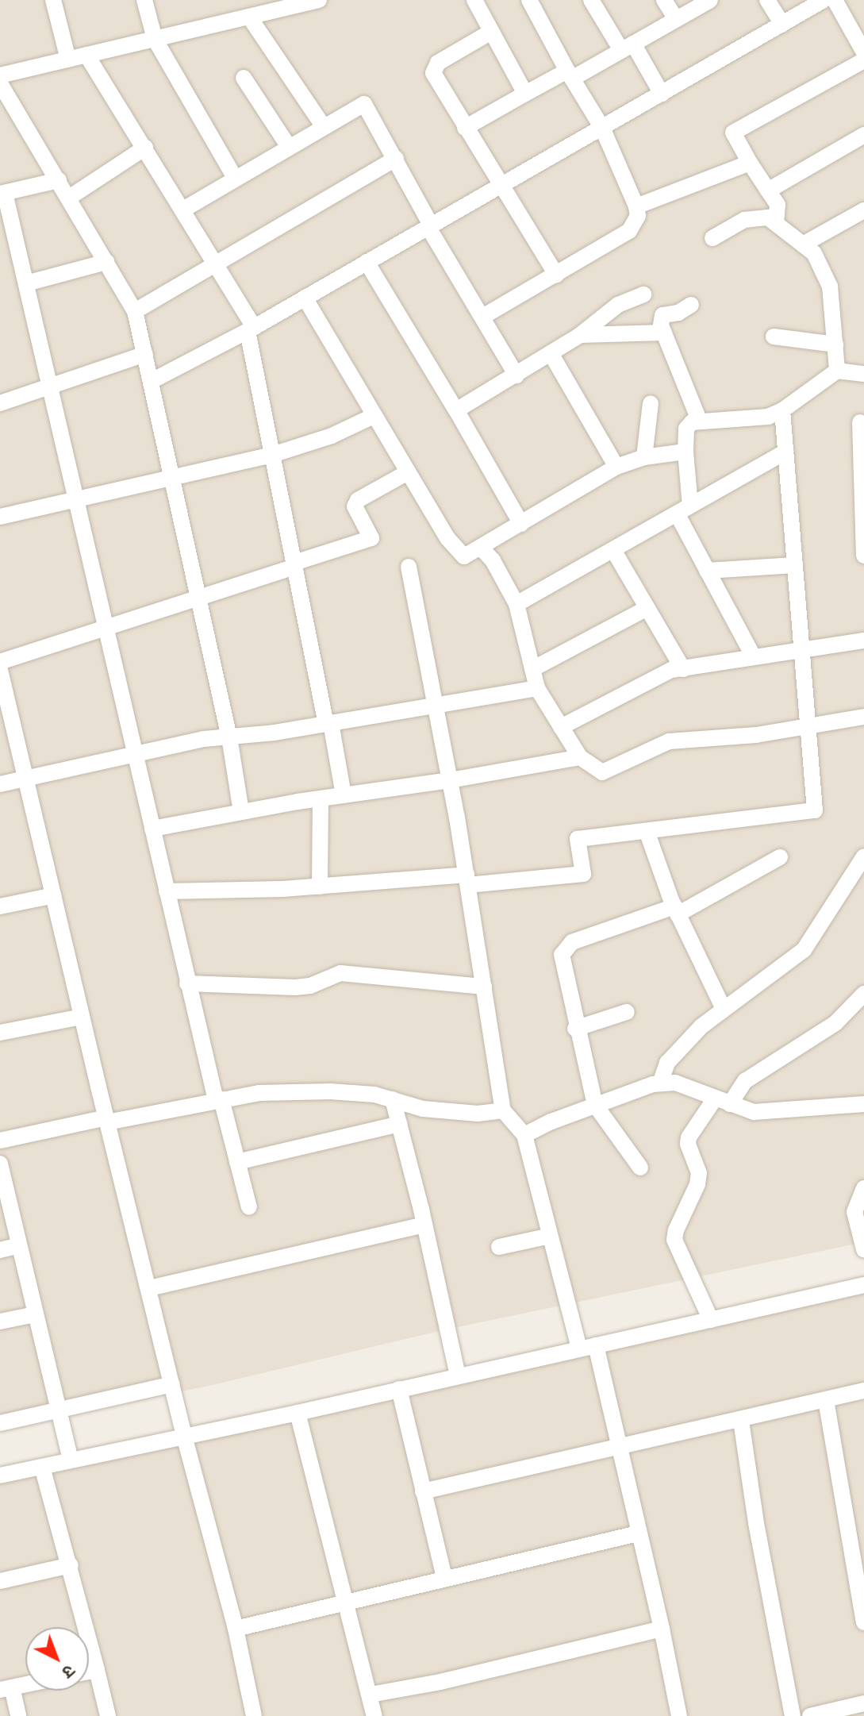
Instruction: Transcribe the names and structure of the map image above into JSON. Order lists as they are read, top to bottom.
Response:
{
  "north": "bottom right"
}
